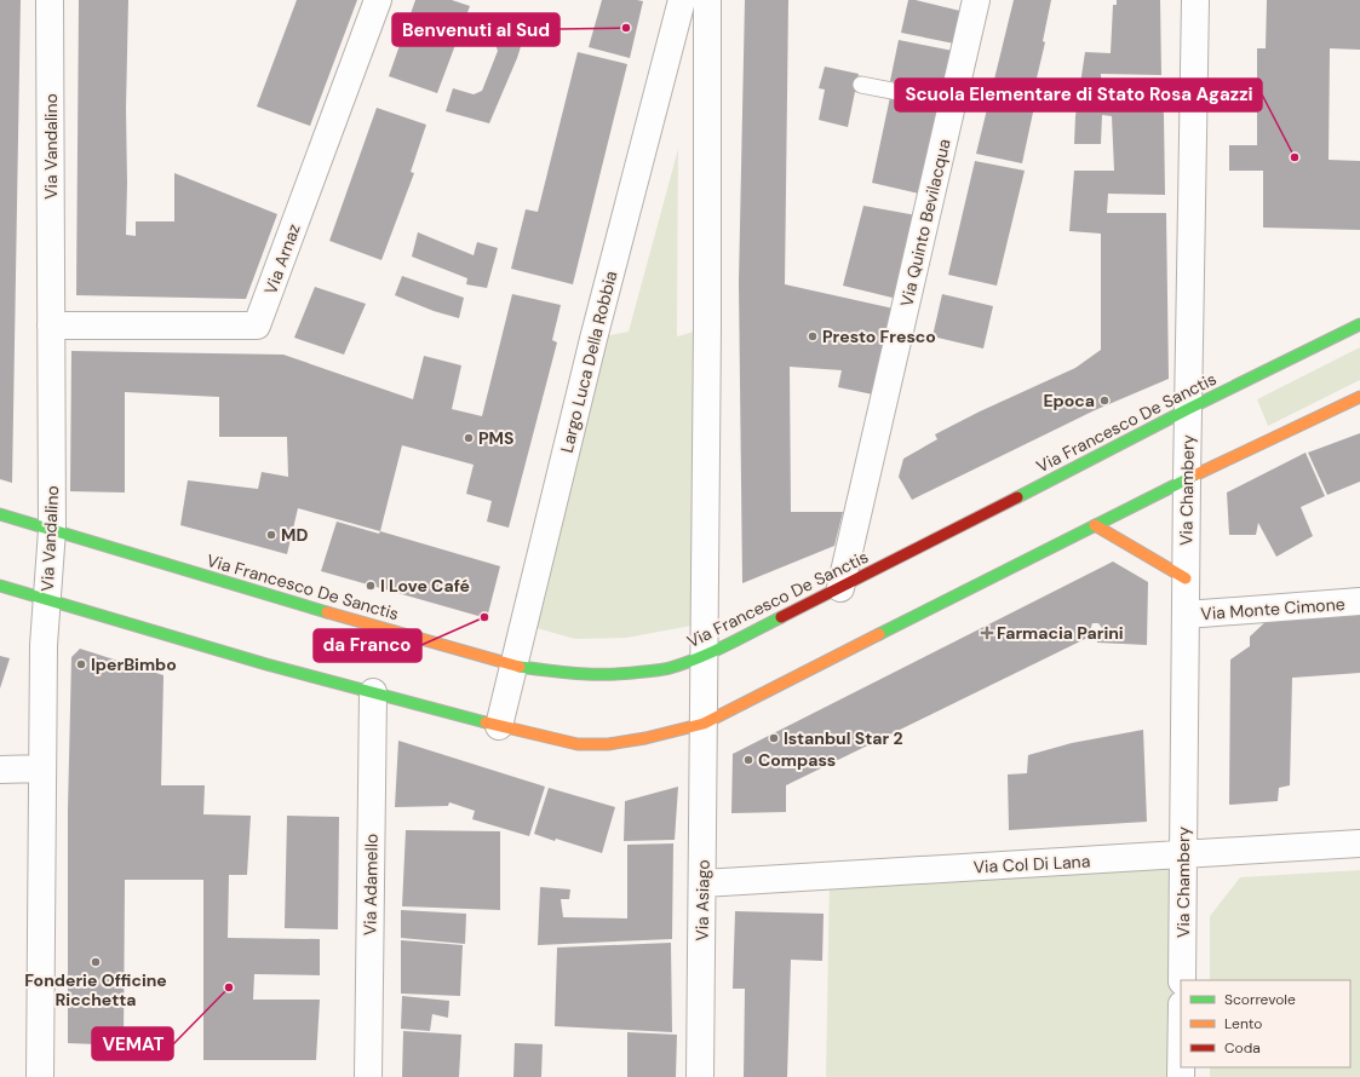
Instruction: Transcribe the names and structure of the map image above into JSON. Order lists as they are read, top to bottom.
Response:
{
  "streets": {
    "main road": ["Via Francesco De Sanctis"],
    "street": [
      "Via Vandalino",
      "Via Quinto Bevilacqua",
      "Via Arnaz",
      "Largo Luca Della Robbia",
      "Via Chambery",
      "Via Monte Cimone",
      "Via Col Di Lana",
      "Via Adamello",
      "Via Asiago"
    ]
  },
  "crossings": [
    ["Via Vandalino", "Via Arnaz"],
    ["Via Vandalino", "Via Francesco De Sanctis"],
    ["Via Quinto Bevilacqua", "Via Francesco De Sanctis"],
    ["Largo Luca Della Robbia", "Via Francesco De Sanctis"],
    ["Via Francesco De Sanctis", "Via Chambery"],
    ["Via Chambery", "Via Monte Cimone"],
    ["Via Chambery", "Via Col Di Lana"],
    ["Via Col Di Lana", "Via Asiago"]
  ],
  "places": {
    "other": [
      "Benvenuti al Sud",
      "Scuola Elementare di Stato Rosa Agazzi",
      "Presto Fresco",
      "Epoca",
      "PMS",
      "MD",
      "I Love Café",
      "da Franco",
      "IperBimbo",
      "Istanbul Star 2",
      "Compass",
      "Fonderie Officine Ricchetta",
      "VEMAT"
    ],
    "health": ["Farmacia Parini"]
  },
  "legend": ["Scorrevole", "Lento", "Coda"]
}
